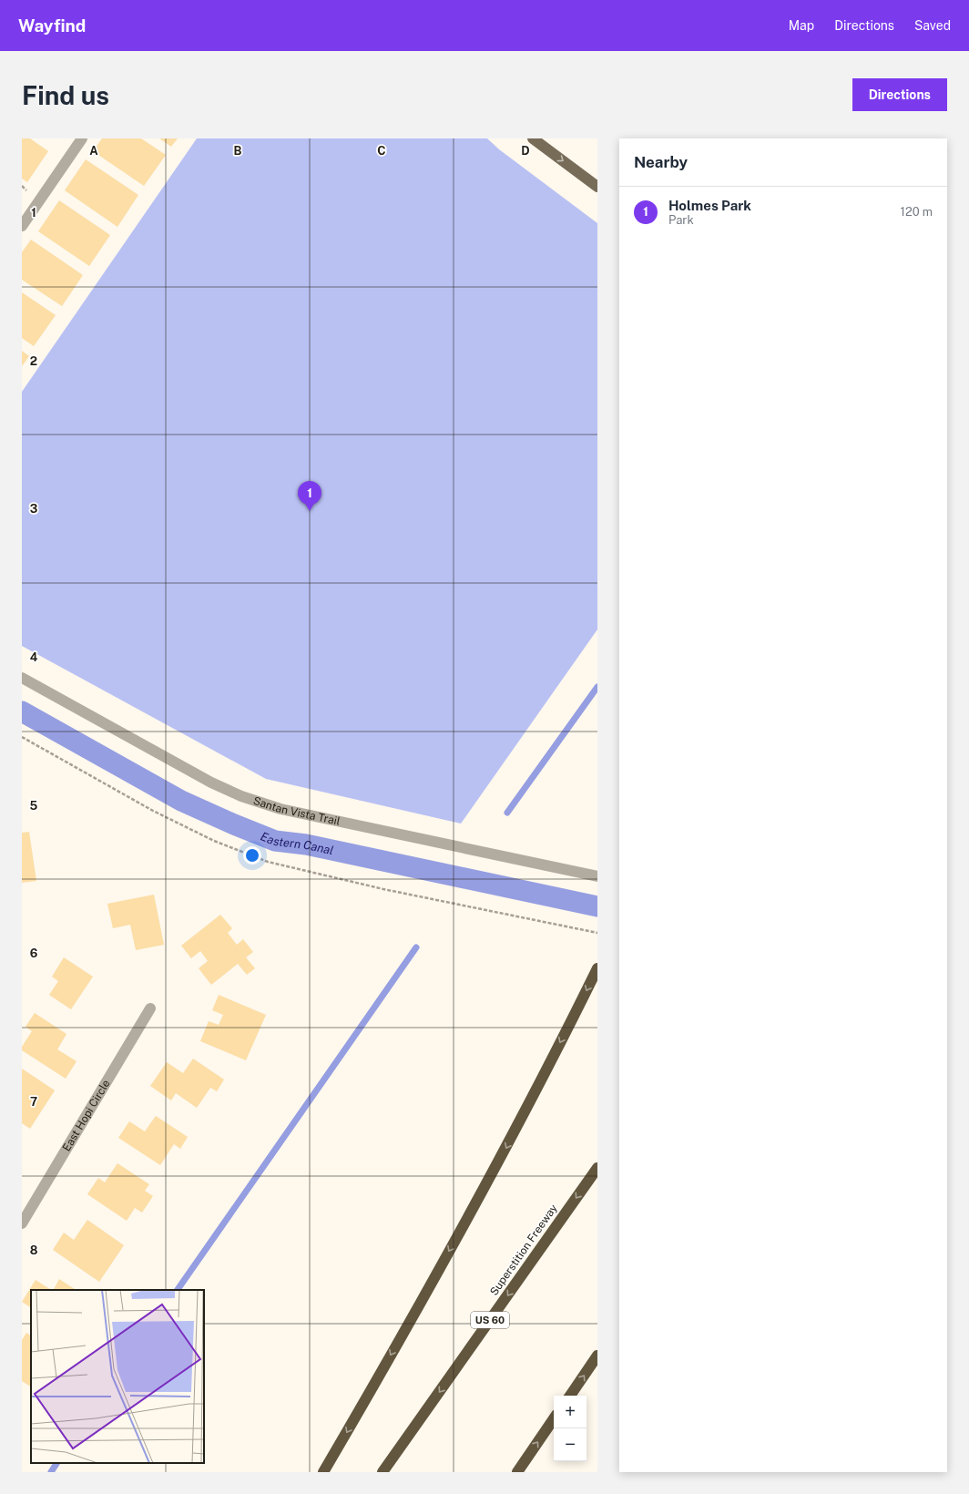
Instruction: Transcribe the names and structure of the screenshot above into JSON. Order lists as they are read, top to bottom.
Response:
{
  "streets": {
    "highway": ["Superstition Freeway", "US 60"],
    "street": ["Santan Vista Trail", "East Hopi Circle"]
  },
  "water": ["Eastern Canal"],
  "page": {
    "header": "Wayfind",
    "nav": ["Map", "Directions", "Saved"],
    "buttons": "Directions",
    "title": "Find us",
    "heading": "Nearby",
    "list": [
      {
        "mark": "1",
        "name": "Holmes Park",
        "note": "Park",
        "value": "120 m"
      }
    ],
    "pins": "1",
    "map_buttons": ["+", "−"]
  },
  "grid": {
    "columns": [
      "A",
      "B",
      "C",
      "D"
    ],
    "rows": [
      "1",
      "2",
      "3",
      "4",
      "5",
      "6",
      "7",
      "8"
    ]
  }
}
